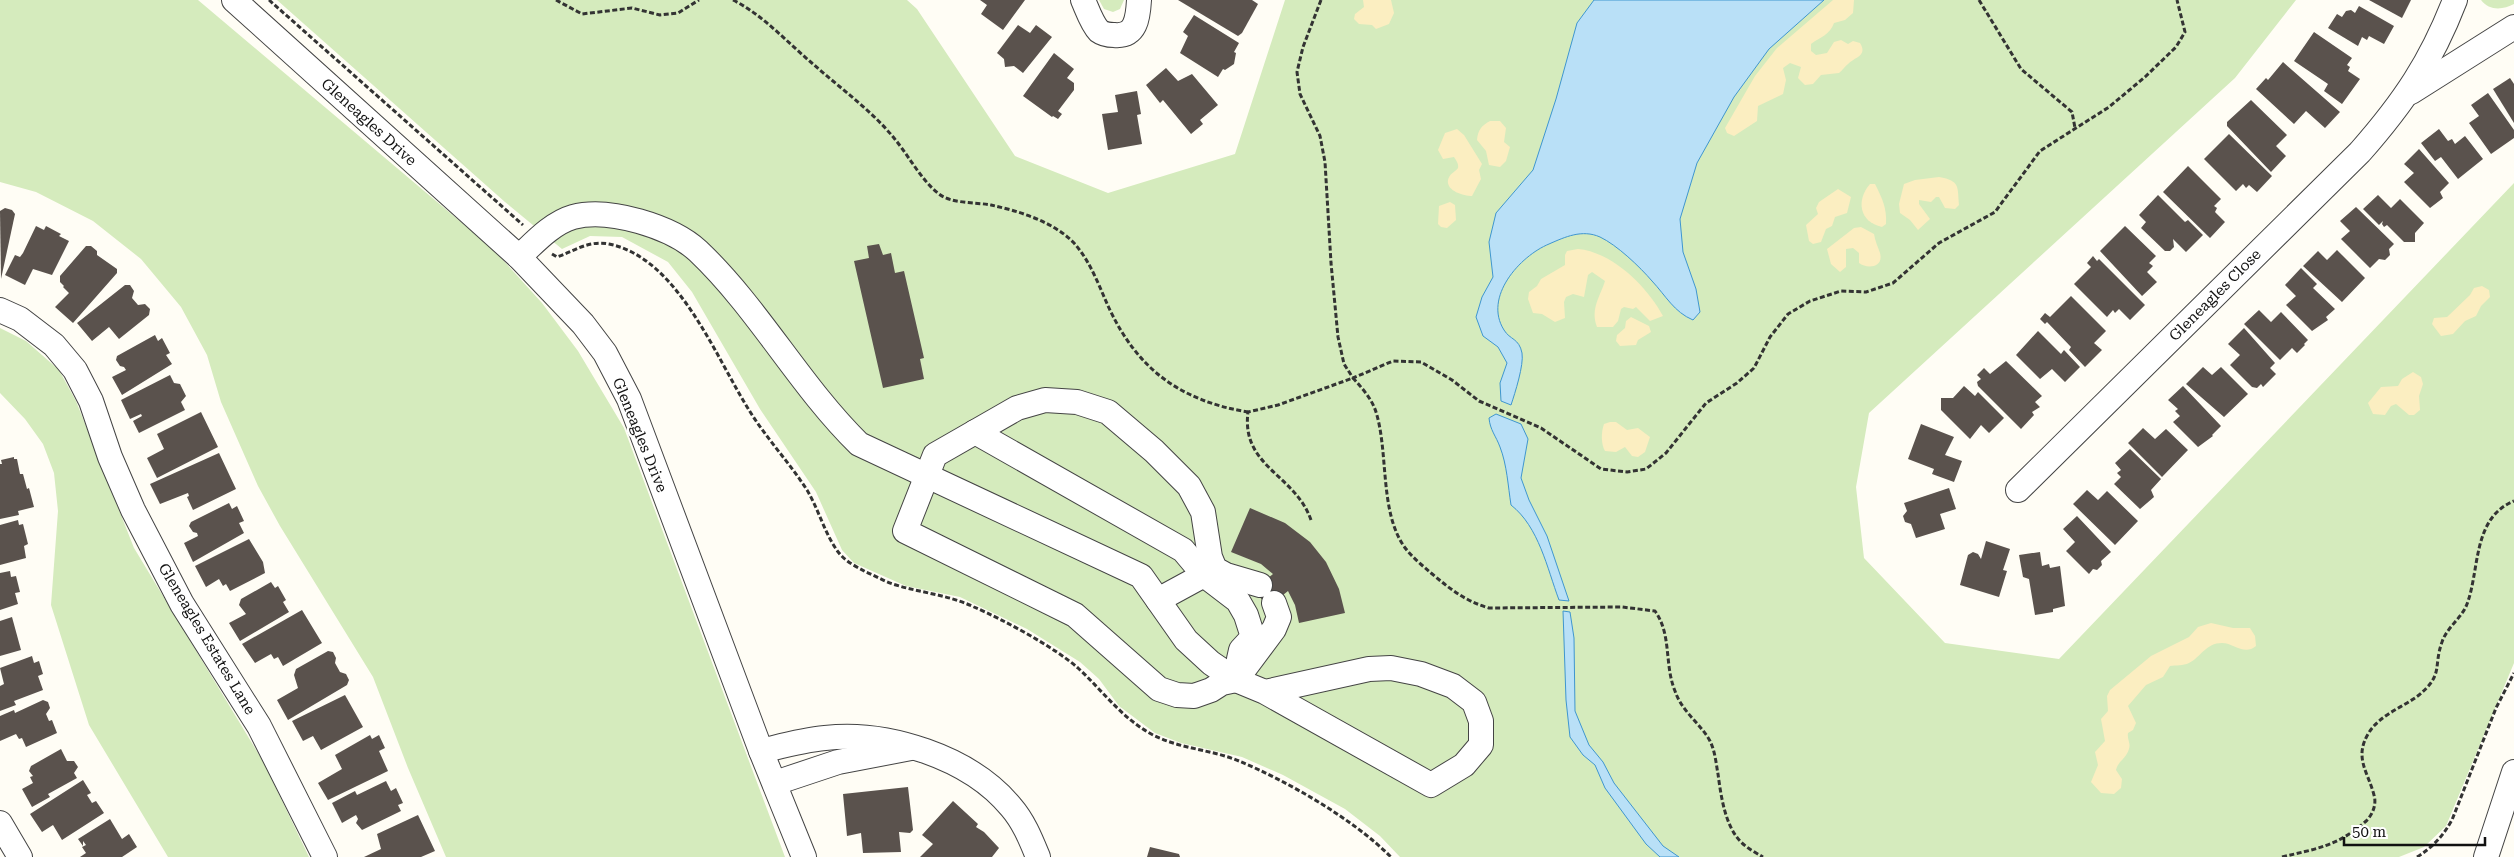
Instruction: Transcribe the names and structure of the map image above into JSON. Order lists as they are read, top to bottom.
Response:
{
  "streets": {
    "street": ["Gleneagles Drive", "Gleneagles Close", "Gleneagles Estates Lane"]
  },
  "scale_bar": "50 m"
}
